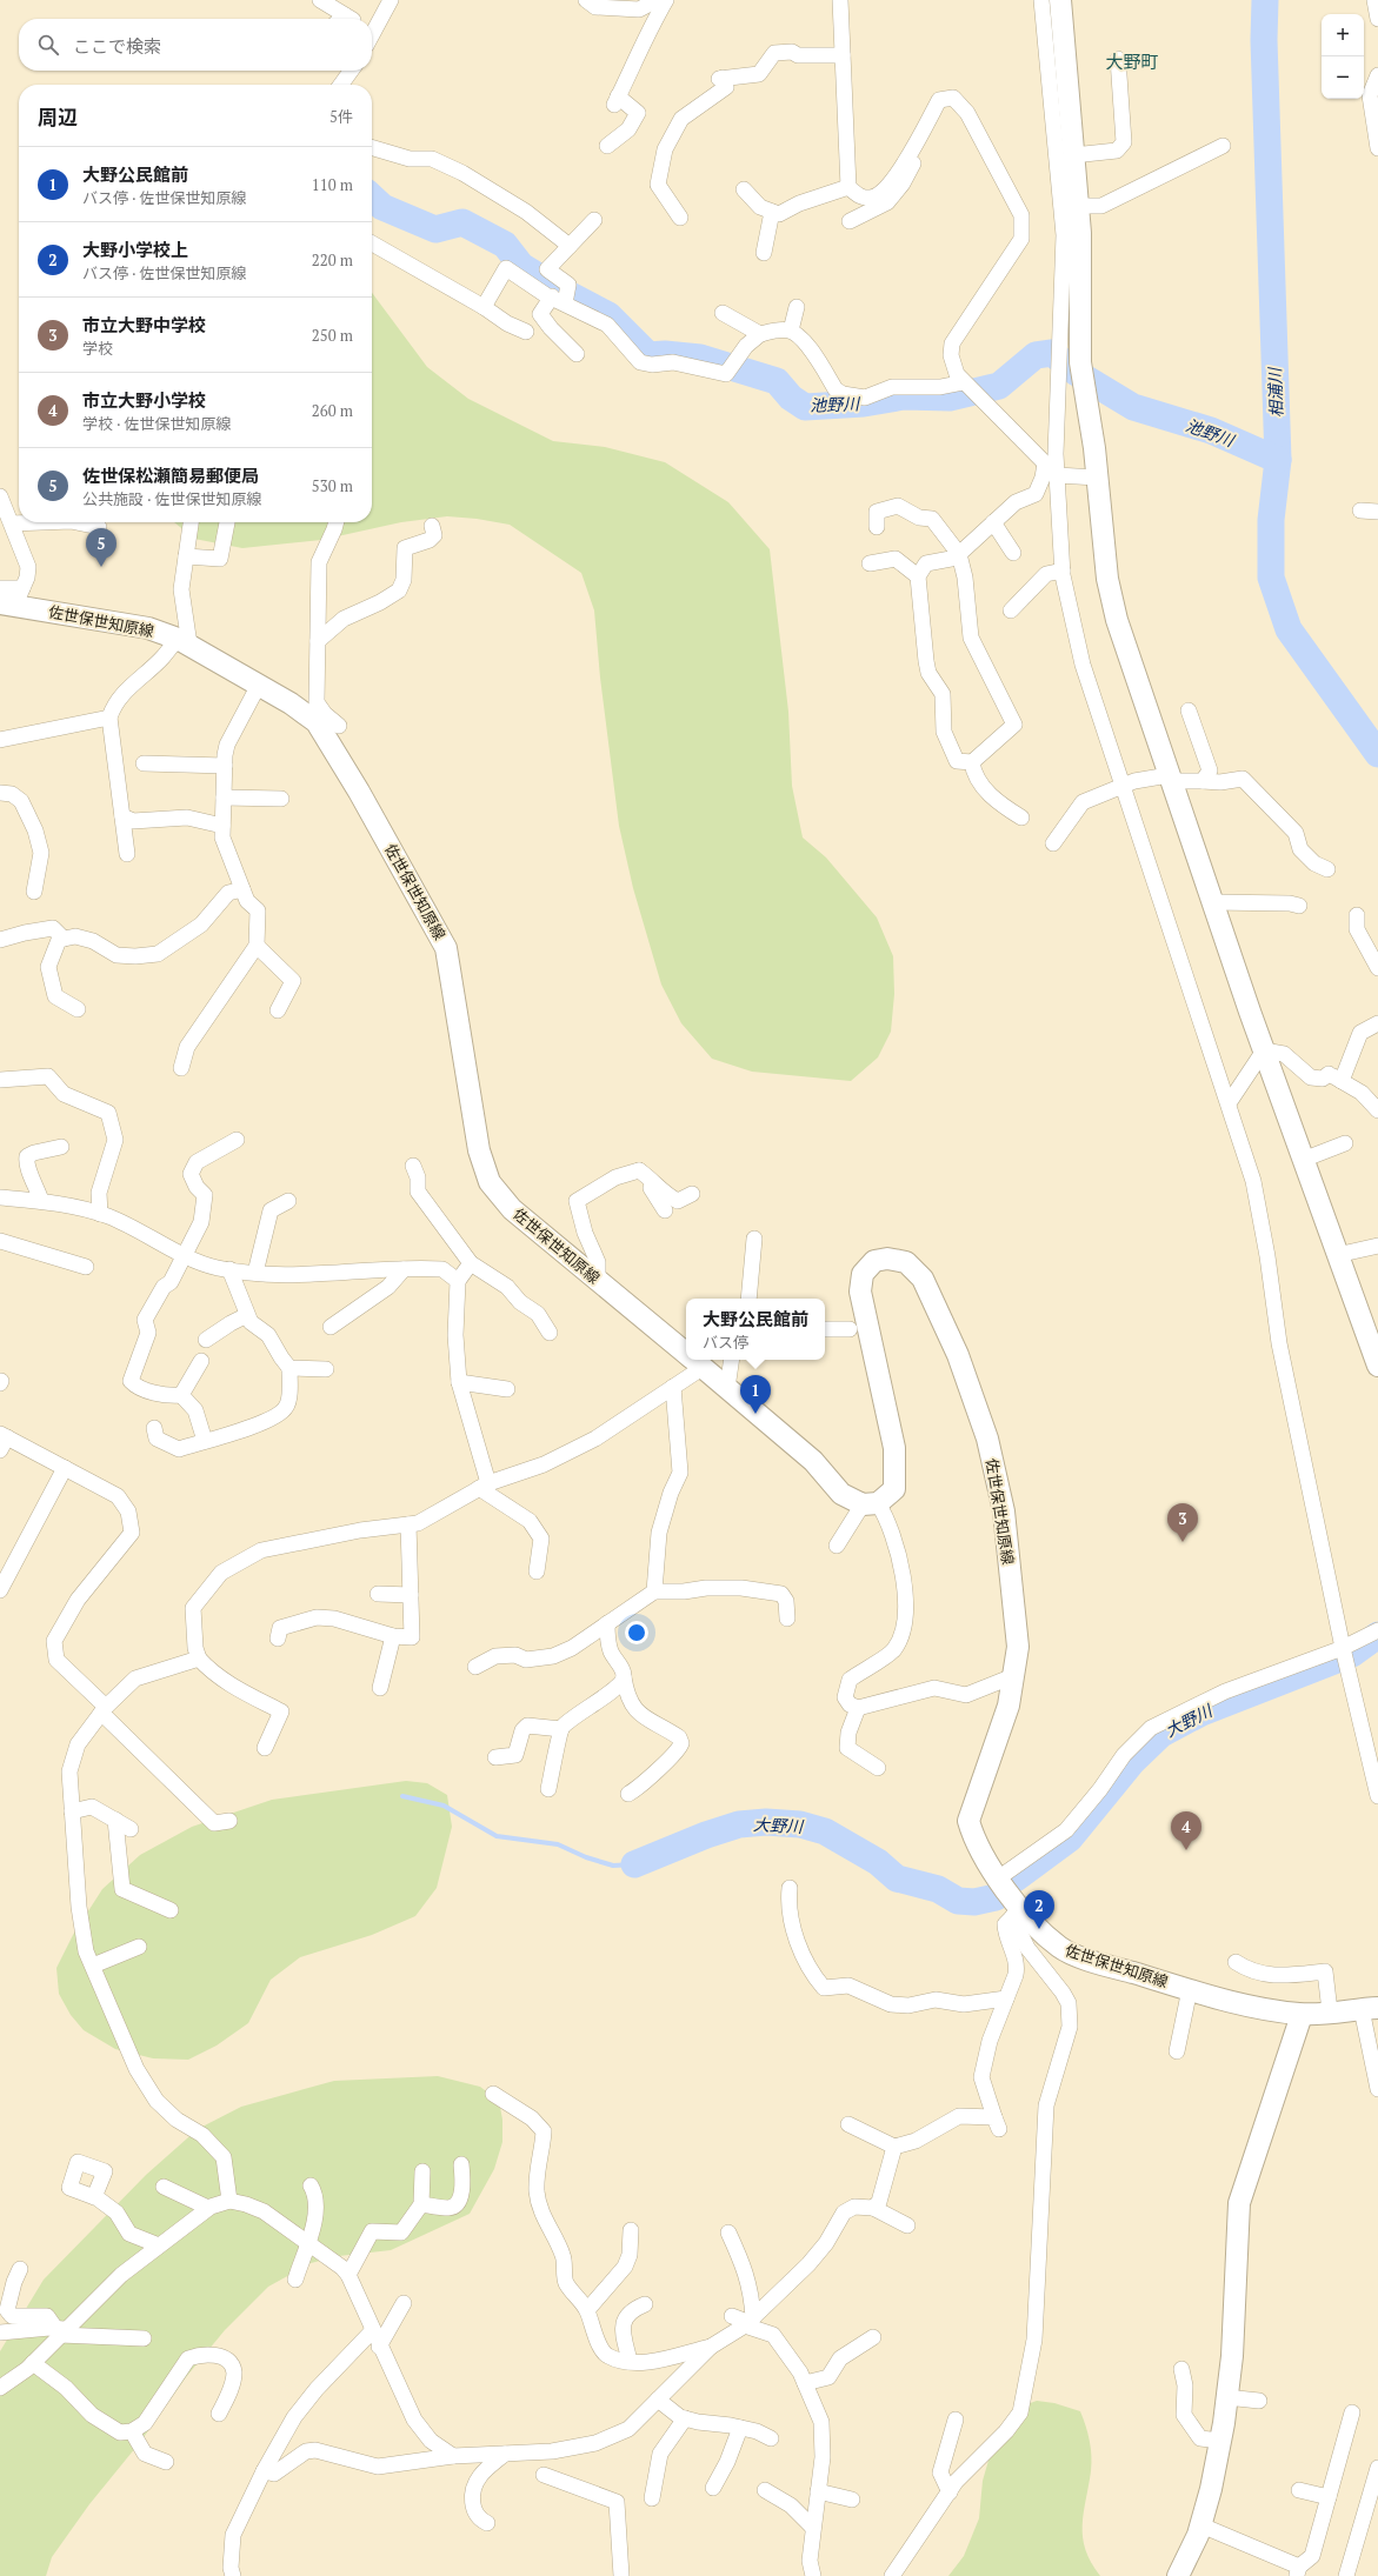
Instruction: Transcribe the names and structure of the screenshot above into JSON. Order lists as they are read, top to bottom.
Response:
{
  "streets": {
    "main road": ["佐世保世知原線"]
  },
  "districts": ["大野町"],
  "water": ["相浦川", "池野川", "大野川"],
  "page": {
    "map_buttons": ["+", "−"],
    "search": "ここで検索",
    "heading": ["周辺", "5件"],
    "list": [
      {
        "mark": "1",
        "name": "大野公民館前",
        "note": "バス停 · 佐世保世知原線",
        "value": "110 m"
      },
      {
        "mark": "2",
        "name": "大野小学校上",
        "note": "バス停 · 佐世保世知原線",
        "value": "220 m"
      },
      {
        "mark": "3",
        "name": "市立大野中学校",
        "note": "学校",
        "value": "250 m"
      },
      {
        "mark": "4",
        "name": "市立大野小学校",
        "note": "学校 · 佐世保世知原線",
        "value": "260 m"
      },
      {
        "mark": "5",
        "name": "佐世保松瀬簡易郵便局",
        "note": "公共施設 · 佐世保世知原線",
        "value": "530 m"
      }
    ],
    "pins": [
      "5",
      "1",
      "3",
      "4",
      "2"
    ],
    "popup": ["大野公民館前", "バス停"]
  }
}
